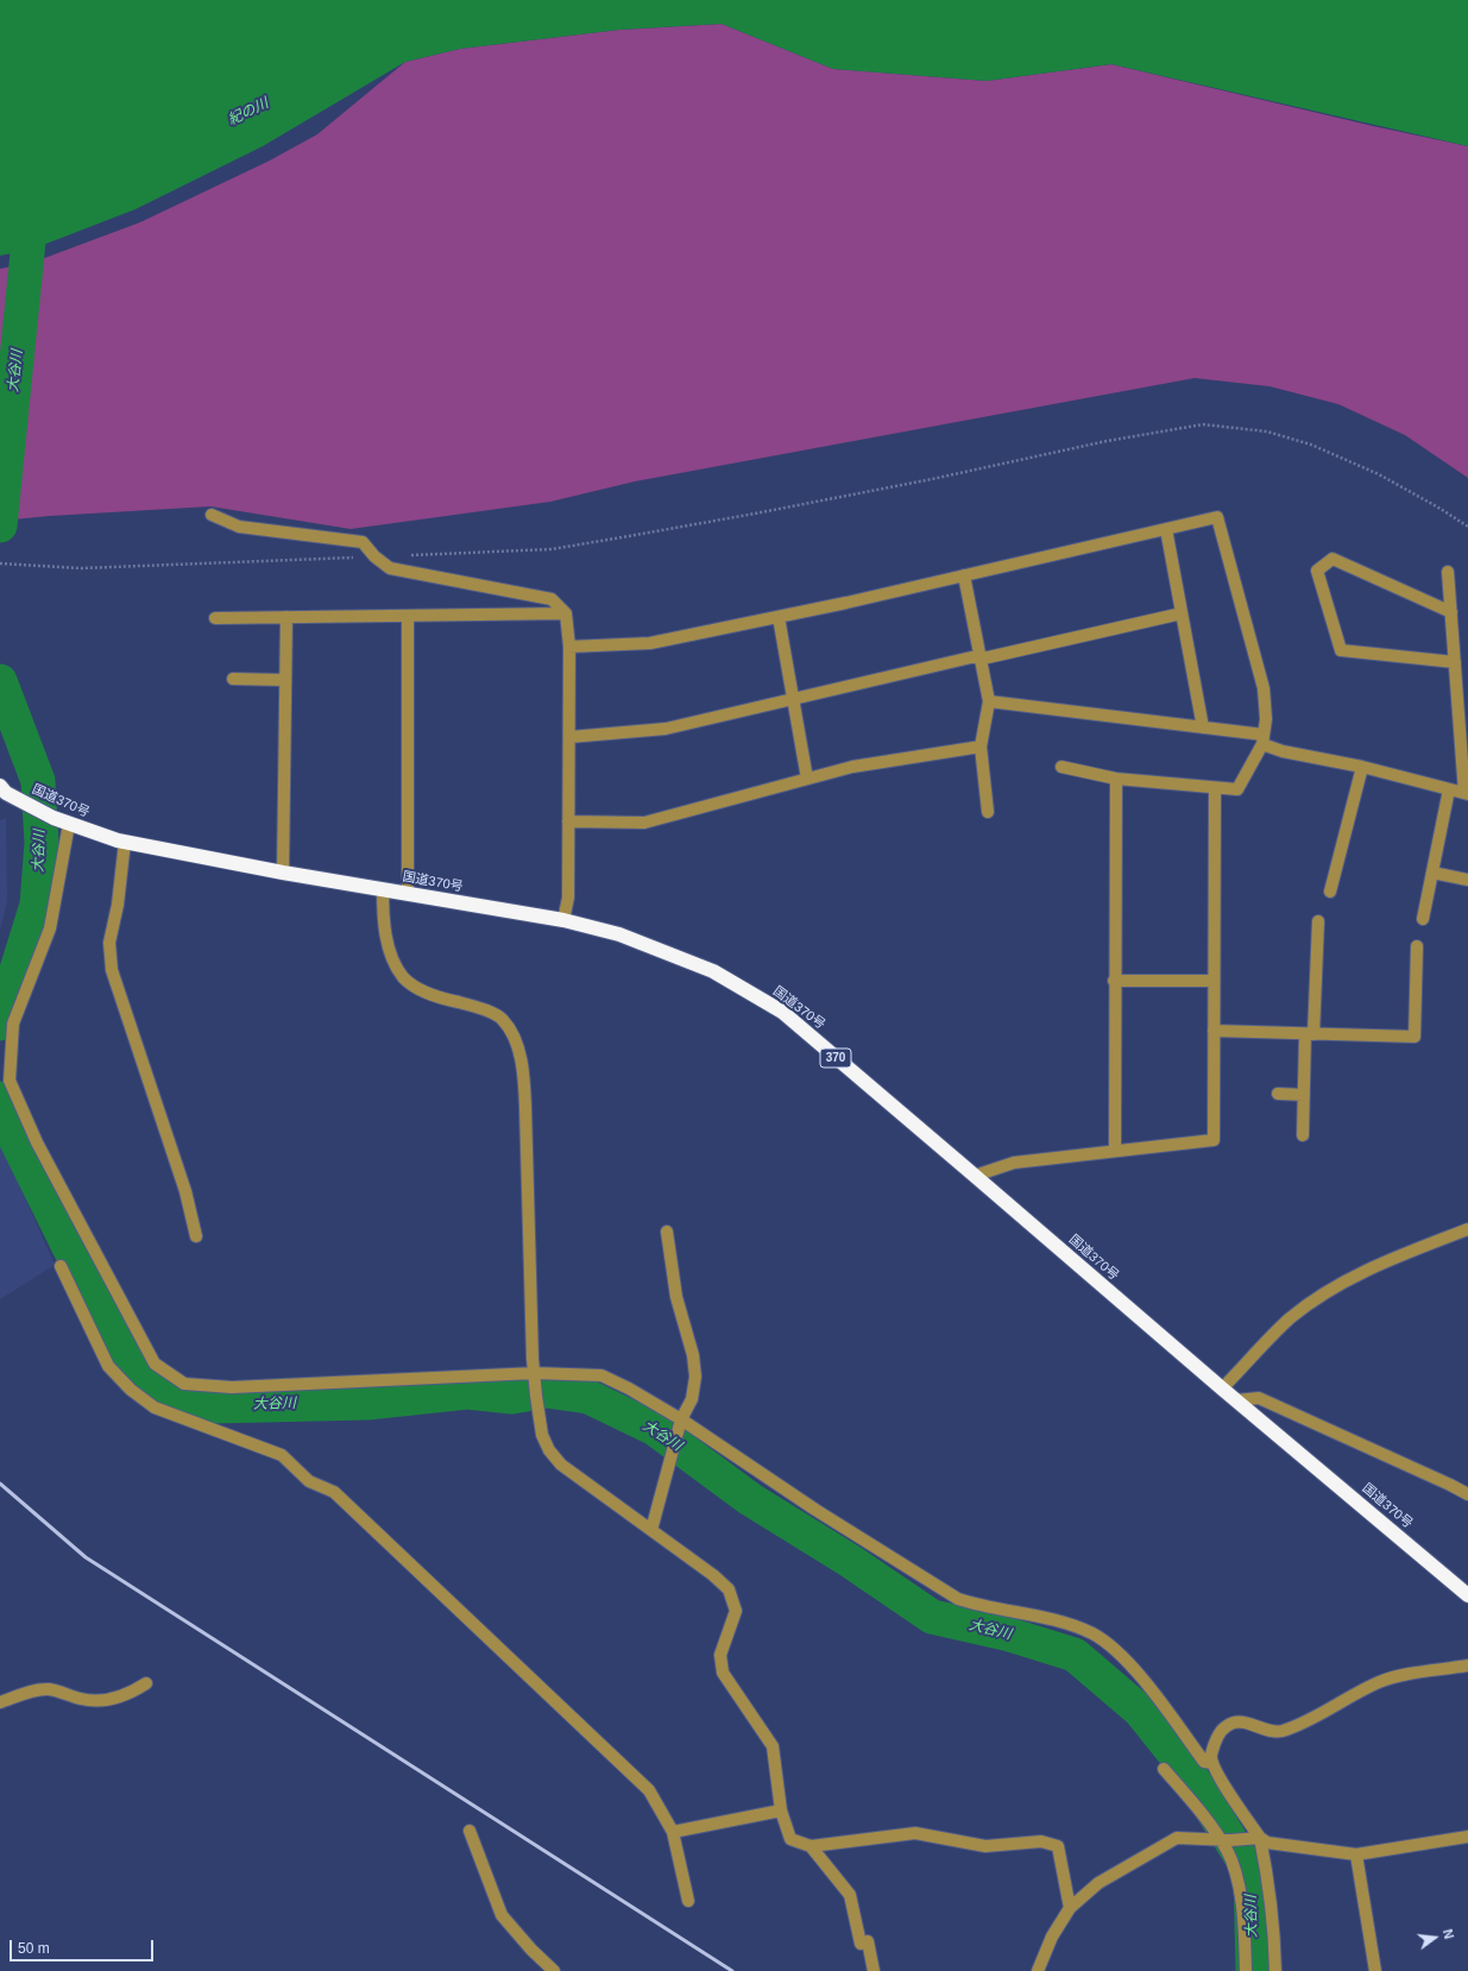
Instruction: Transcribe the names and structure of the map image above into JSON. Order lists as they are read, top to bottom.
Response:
{
  "streets": {
    "highway": ["国道370号", "370"]
  },
  "water": ["紀の川", "大谷川"],
  "scale_bar": "50 m",
  "north": "right"
}
